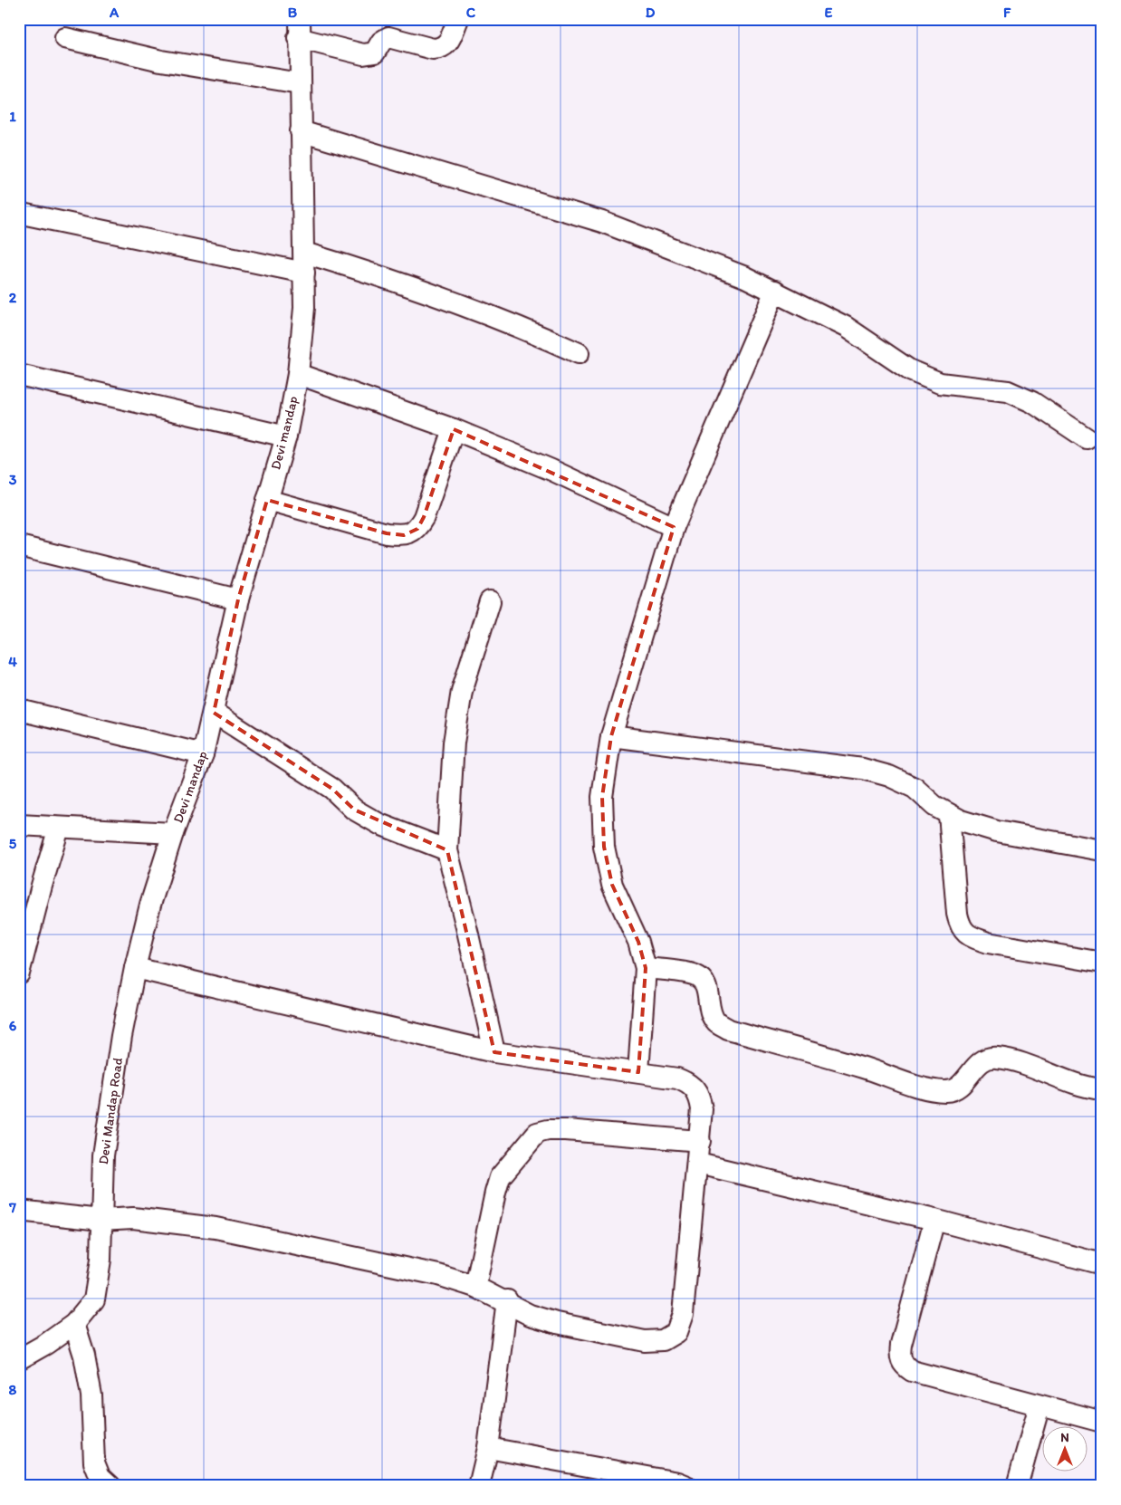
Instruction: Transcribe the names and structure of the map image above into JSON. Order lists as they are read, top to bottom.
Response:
{
  "streets": {
    "street": ["Devi mandap", "Devi Mandap Road"]
  },
  "crossings": [
    ["Devi mandap", "Devi Mandap Road"]
  ],
  "north": "top",
  "grid": {
    "columns": [
      "A",
      "B",
      "C",
      "D",
      "E",
      "F"
    ],
    "rows": [
      "1",
      "2",
      "3",
      "4",
      "5",
      "6",
      "7",
      "8"
    ]
  }
}
